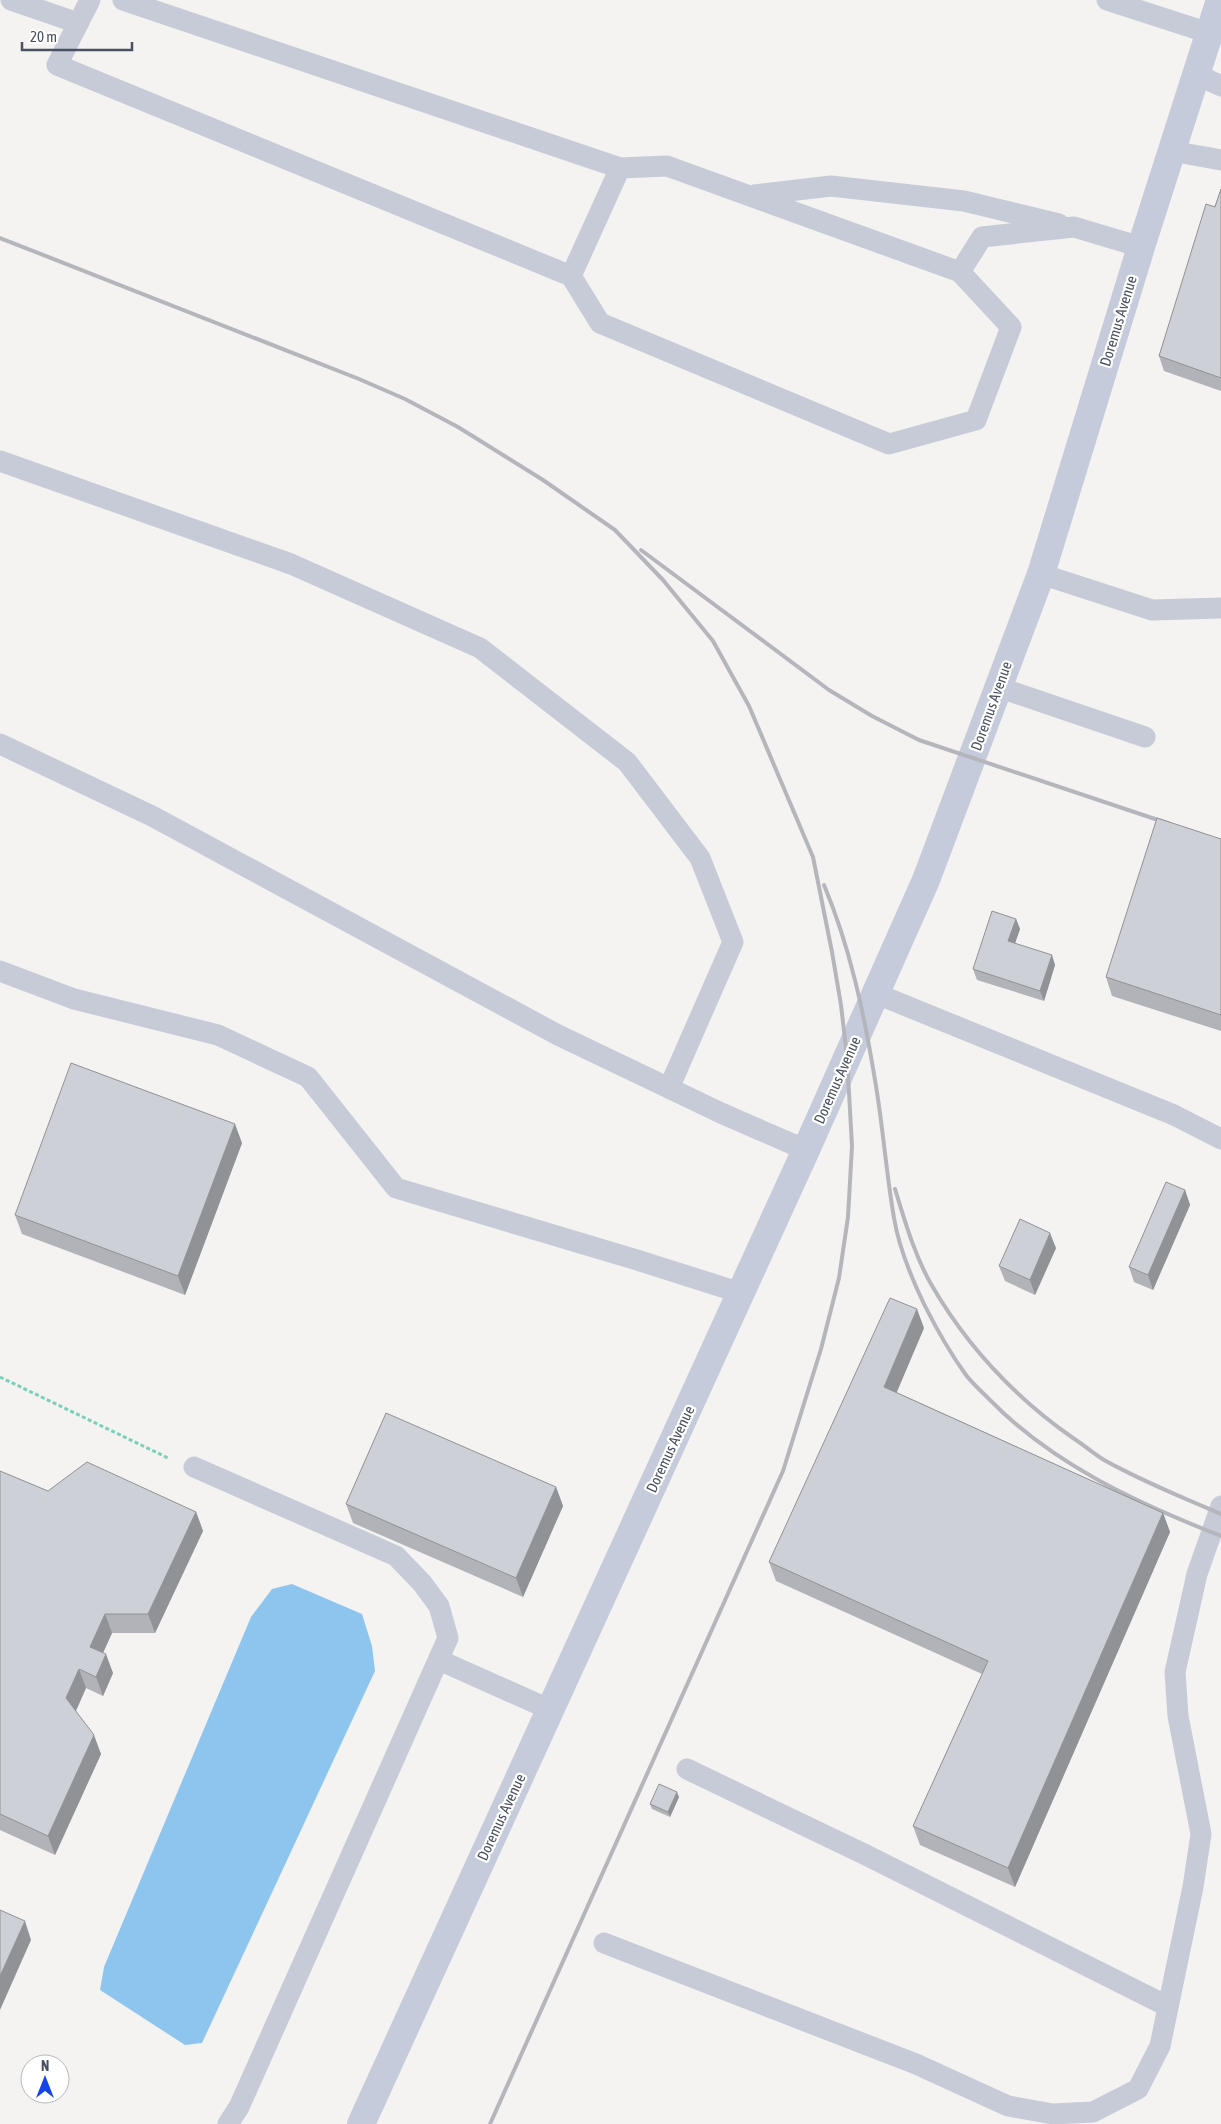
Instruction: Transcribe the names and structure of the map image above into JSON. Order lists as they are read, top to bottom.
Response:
{
  "streets": {
    "main road": ["Doremus Avenue"]
  },
  "scale_bar": "20 m",
  "north": "top"
}
